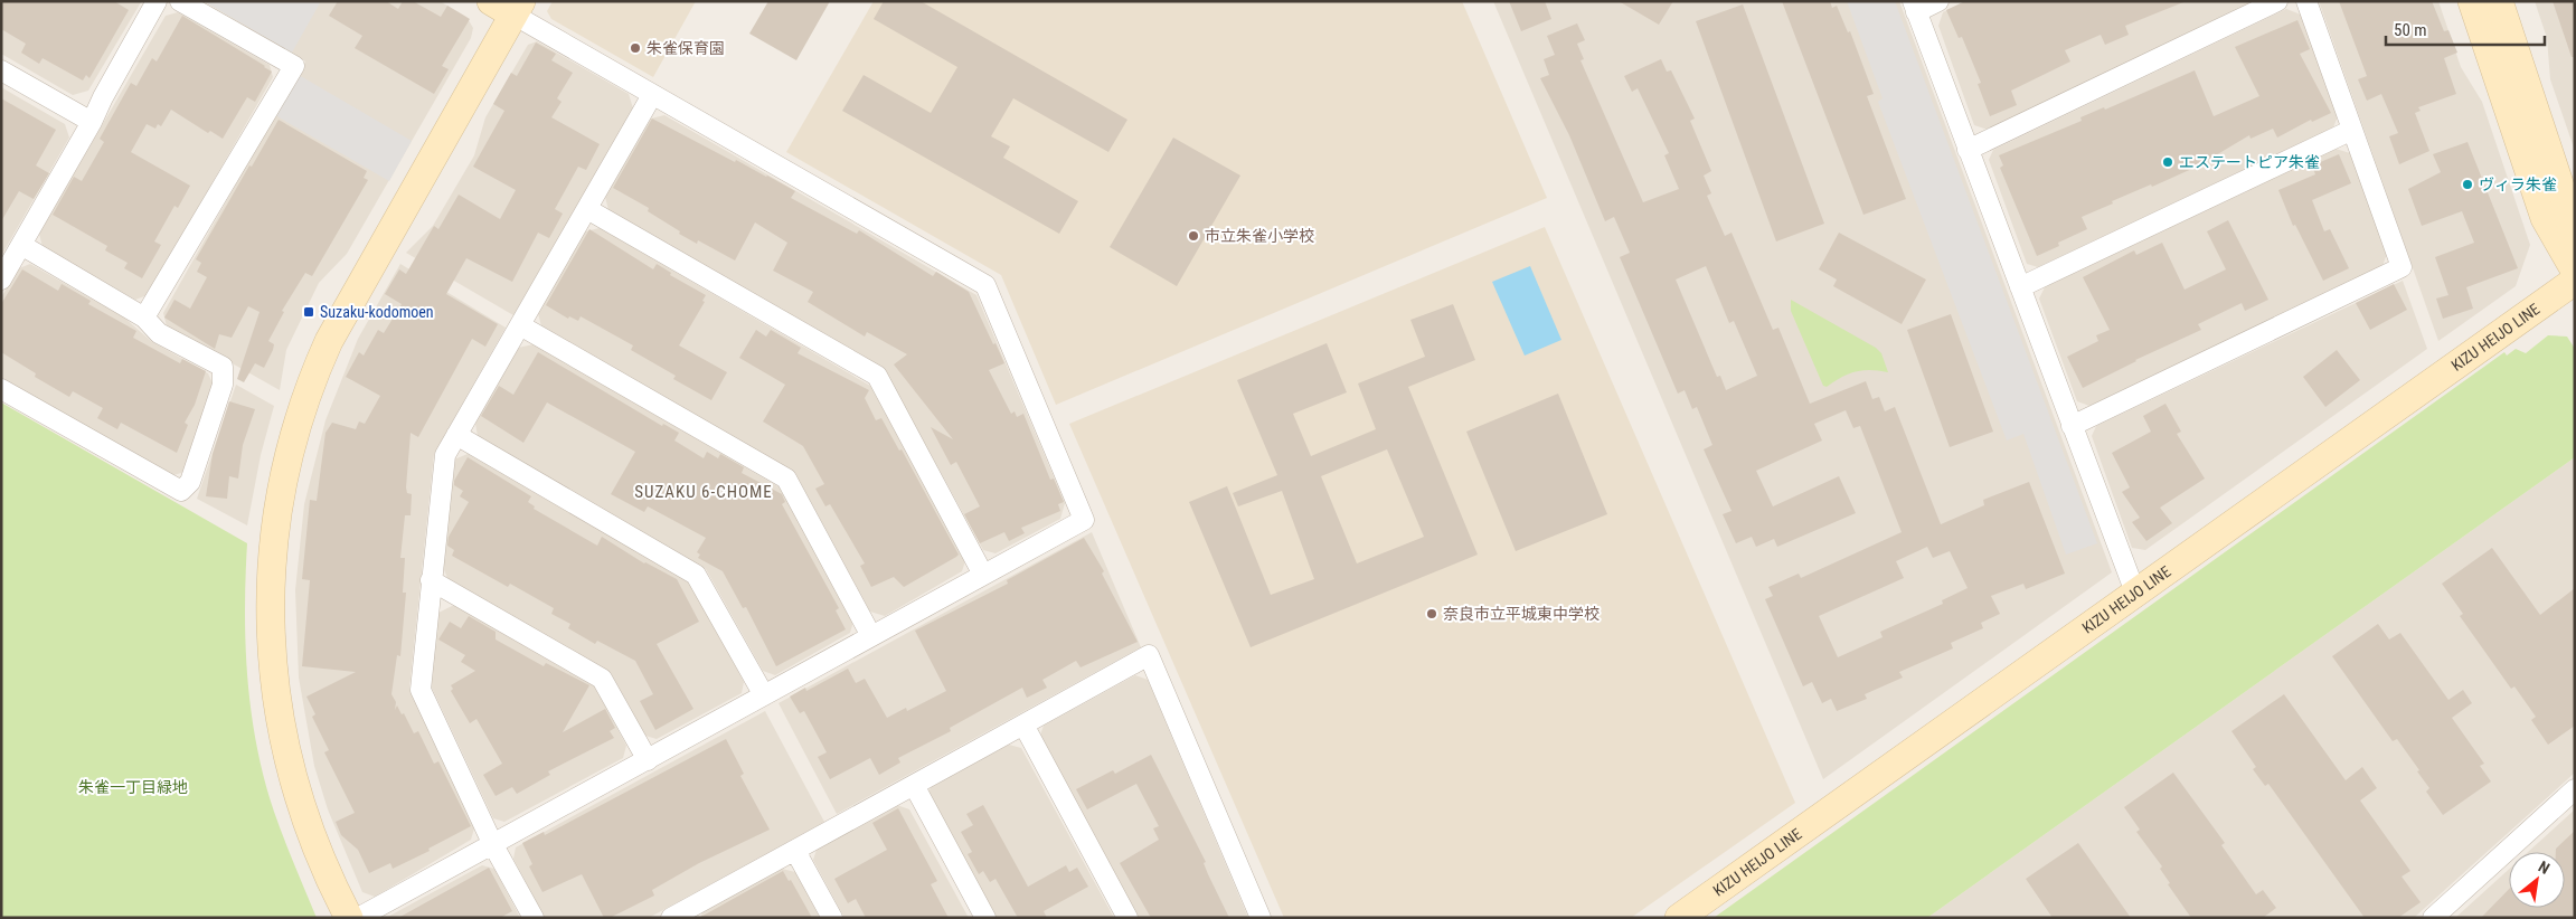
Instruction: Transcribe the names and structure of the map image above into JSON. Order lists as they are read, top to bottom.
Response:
{
  "streets": {
    "street": ["KIZU HEIJO LINE"]
  },
  "districts": ["SUZAKU 6-CHOME"],
  "parks": ["朱雀一丁目緑地"],
  "places": {
    "other": [
      "朱雀保育園",
      "エステートピア朱雀",
      "ヴィラ朱雀",
      "市立朱雀小学校",
      "奈良市立平城東中学校"
    ],
    "transit": ["Suzaku-kodomoen"]
  },
  "scale_bar": "50 m",
  "north": "top right"
}
